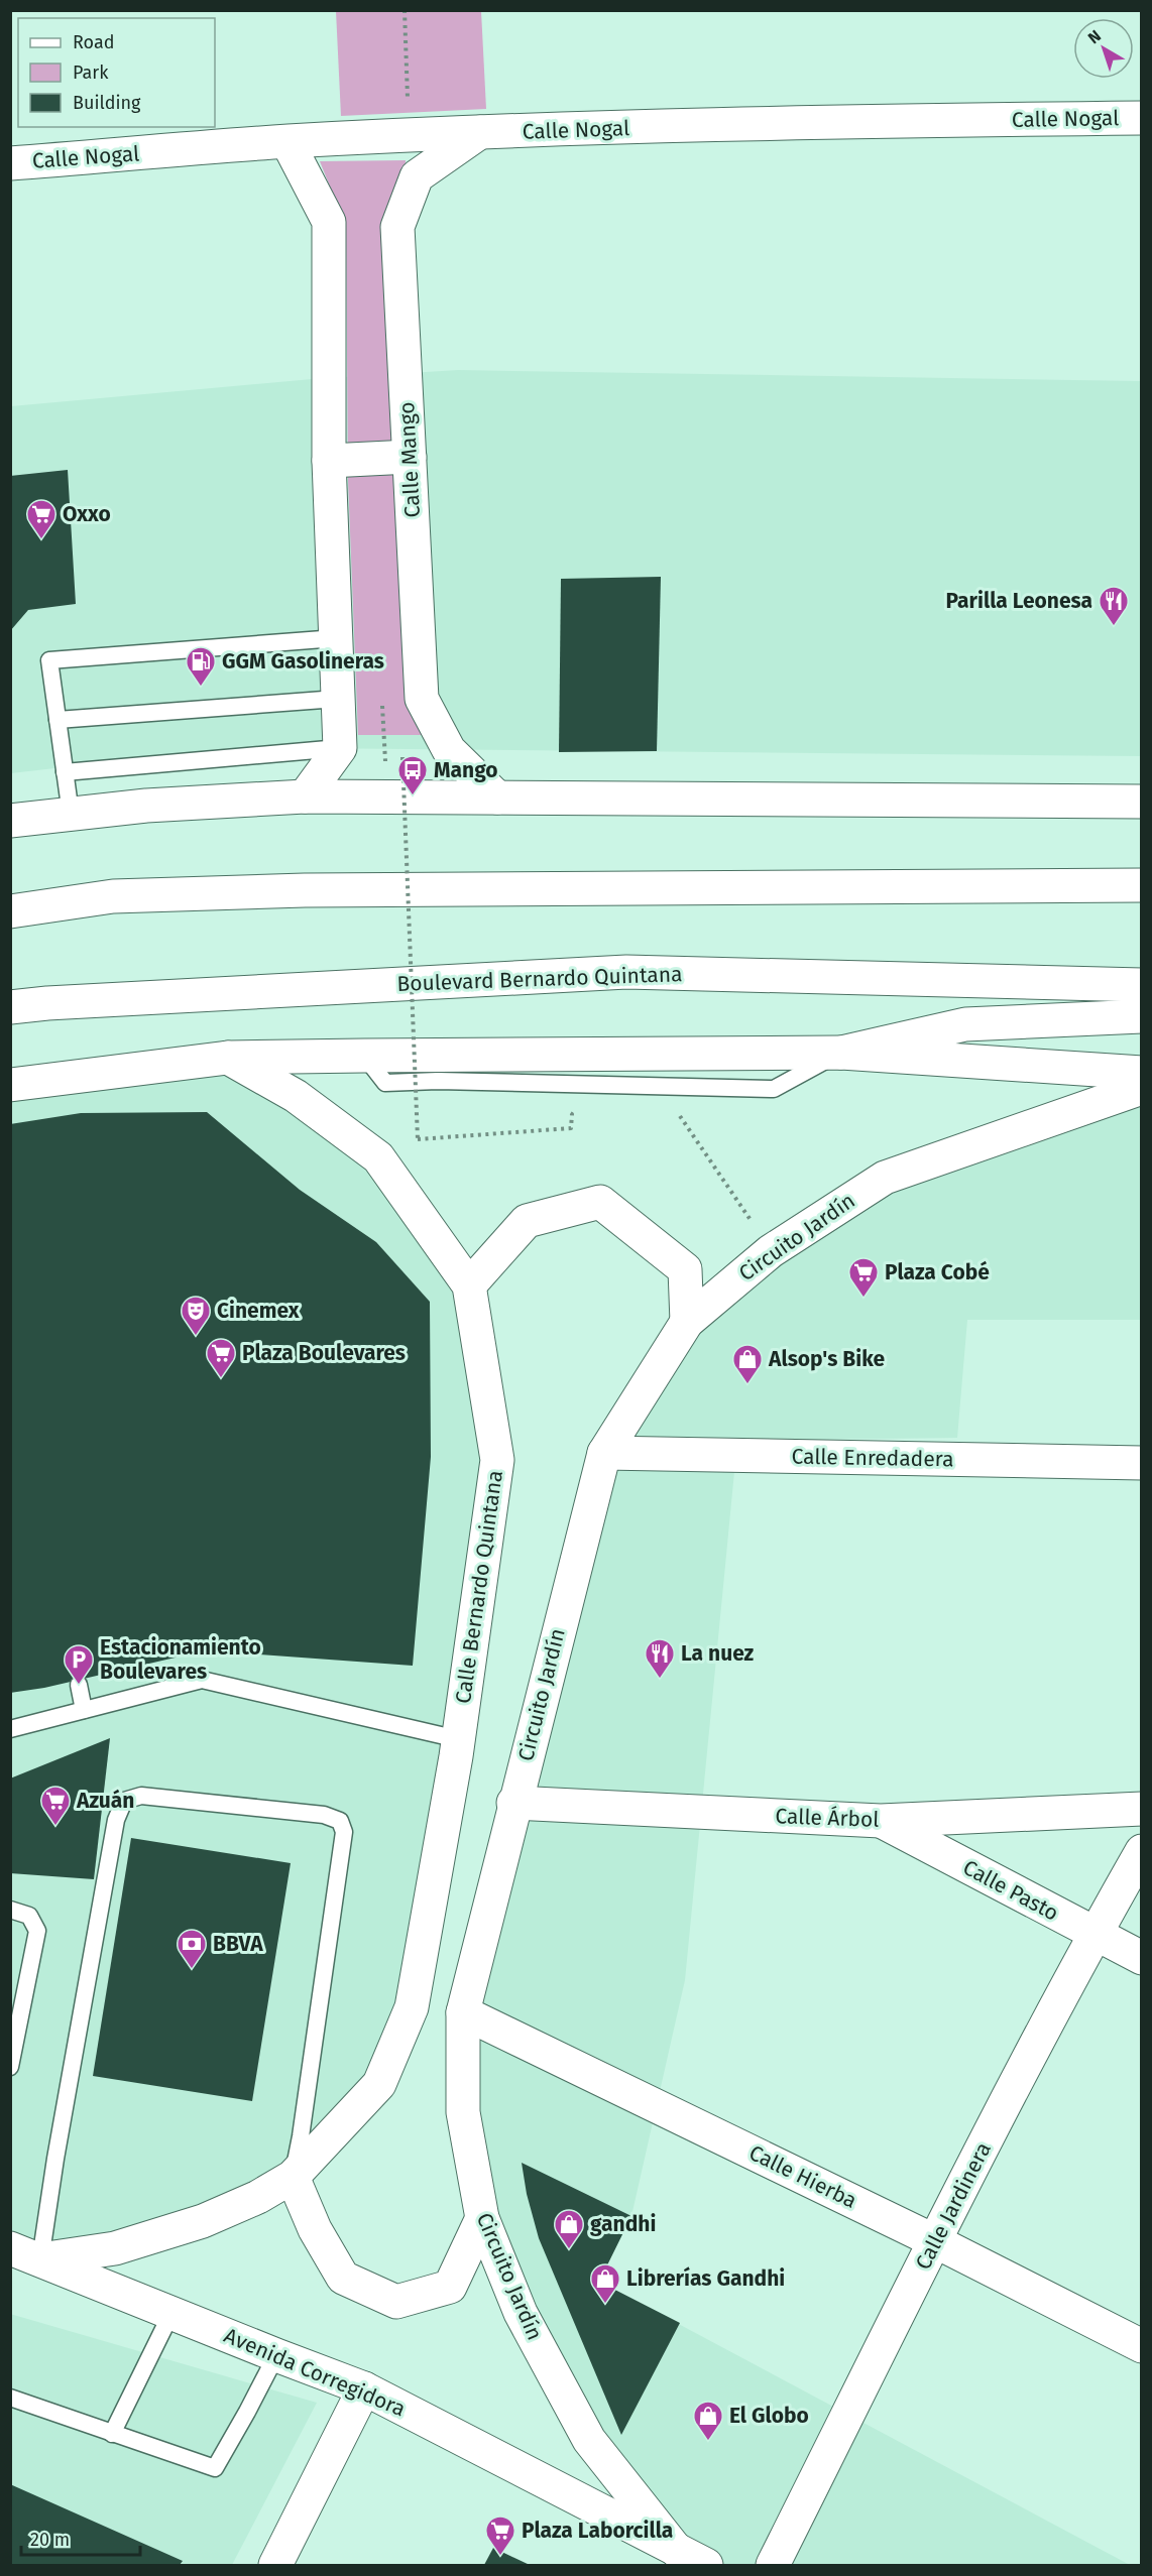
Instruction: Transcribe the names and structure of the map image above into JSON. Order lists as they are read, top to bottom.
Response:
{
  "streets": {
    "street": [
      "Calle Nogal",
      "Calle Mango",
      "Boulevard Bernardo Quintana",
      "Circuito Jardín",
      "Calle Enredadera",
      "Calle Bernardo Quintana",
      "Calle Árbol",
      "Calle Pasto",
      "Calle Hierba",
      "Calle Jardinera",
      "Avenida Corregidora"
    ]
  },
  "crossings": [
    ["Calle Nogal", "Calle Mango"],
    ["Circuito Jardín", "Calle Enredadera"],
    ["Circuito Jardín", "Calle Árbol"],
    ["Circuito Jardín", "Calle Hierba"],
    ["Circuito Jardín", "Avenida Corregidora"],
    ["Calle Árbol", "Calle Pasto"],
    ["Calle Pasto", "Calle Jardinera"],
    ["Calle Hierba", "Calle Jardinera"]
  ],
  "places": {
    "supermarket": [
      "Oxxo",
      "Plaza Cobé",
      "Plaza Boulevares",
      "Azuán",
      "Plaza Laborcilla"
    ],
    "restaurant": ["Parilla Leonesa", "La nuez"],
    "fuel station": ["GGM Gasolineras"],
    "bus stop": ["Mango"],
    "theatre": ["Cinemex"],
    "shop": [
      "Alsop's Bike",
      "gandhi",
      "Librerías Gandhi",
      "El Globo"
    ],
    "parking": ["Estacionamiento Boulevares"],
    "bank": ["BBVA"]
  },
  "legend": ["Road", "Park", "Building"],
  "scale_bar": "20 m",
  "north": "top left"
}
